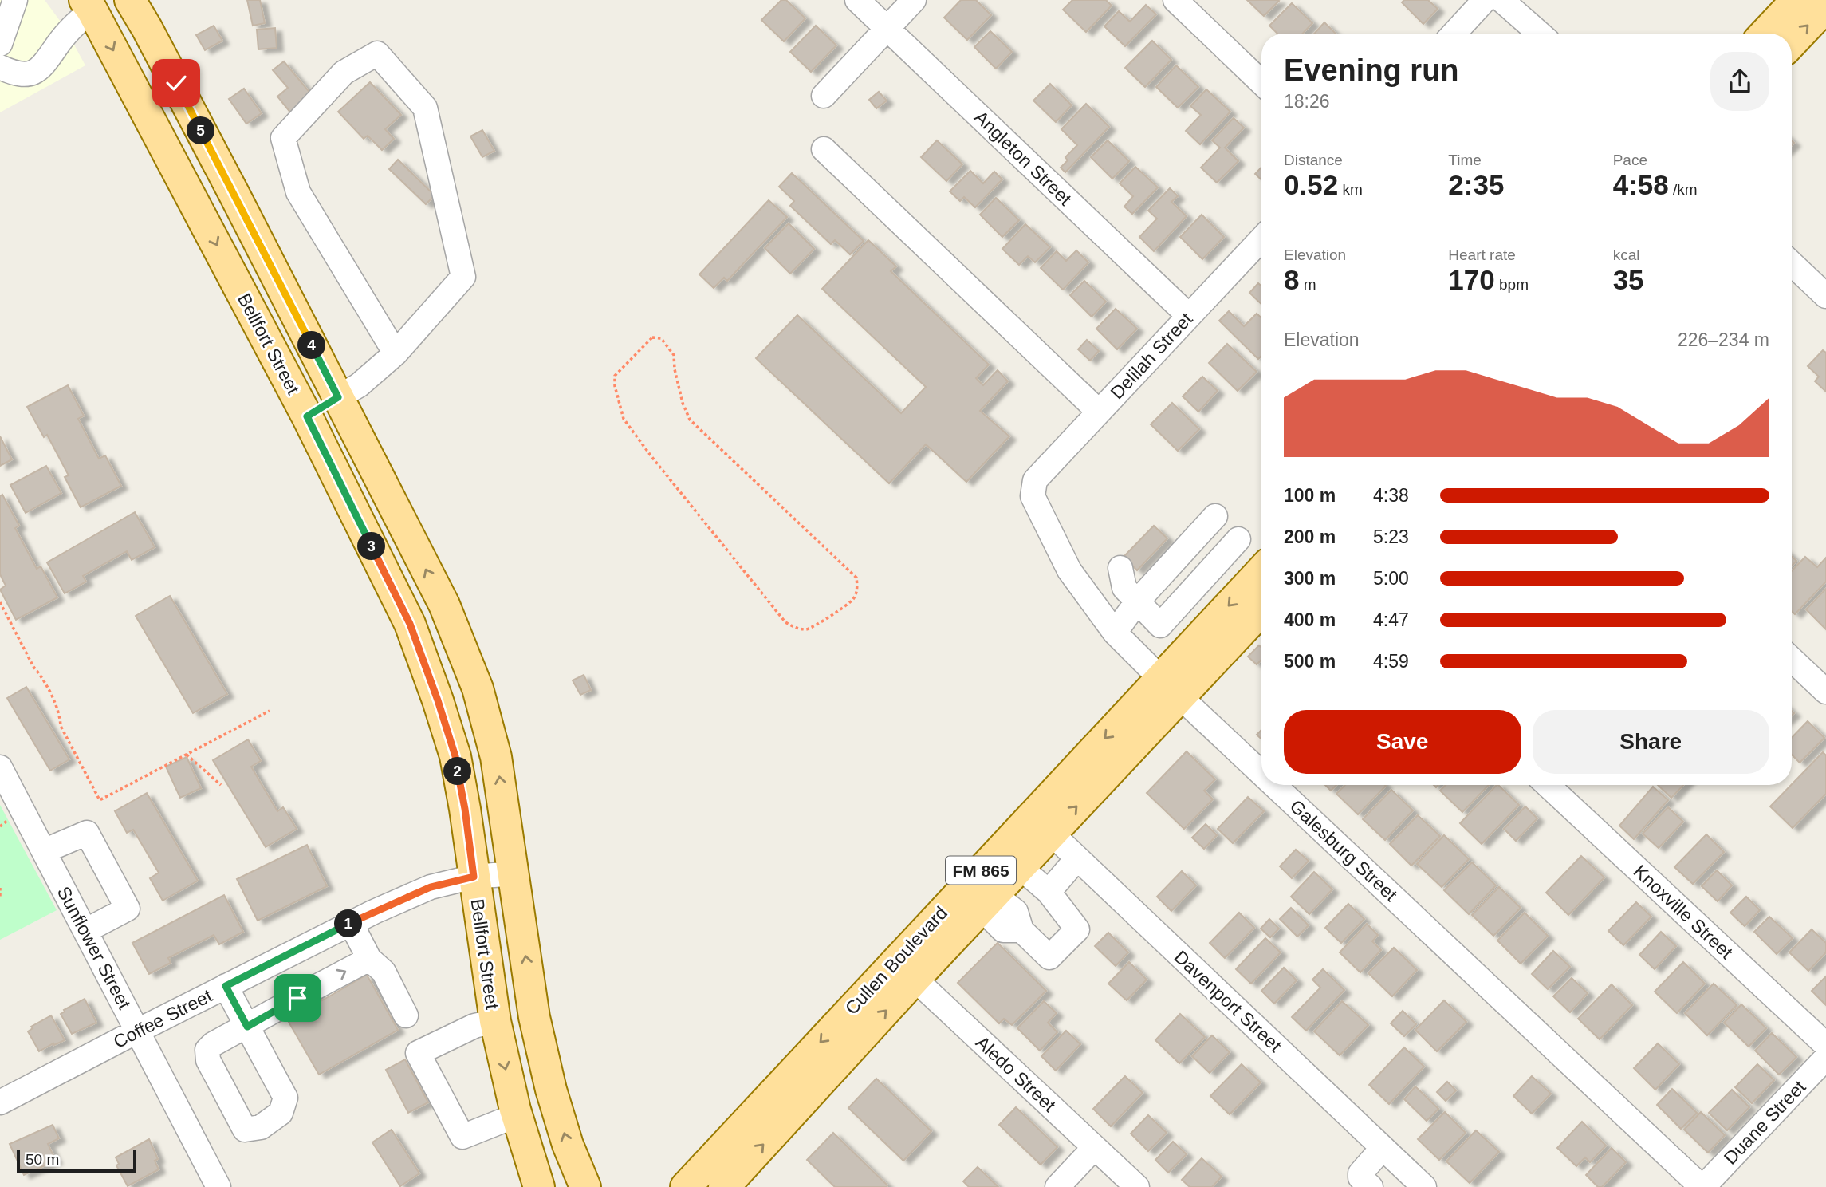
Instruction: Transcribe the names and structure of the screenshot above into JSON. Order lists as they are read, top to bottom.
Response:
{
  "streets": {
    "main road": ["Bellfort Street", "FM 865", "Cullen Boulevard"],
    "street": [
      "Angleton Street",
      "Delilah Street",
      "Galesburg Street",
      "Knoxville Street",
      "Sunflower Street",
      "Davenport Street",
      "Coffee Street",
      "Aledo Street",
      "Duane Street"
    ]
  },
  "crossings": [
    ["Angleton Street", "Delilah Street"],
    ["Bellfort Street", "Coffee Street"],
    ["Delilah Street", "Galesburg Street"],
    ["Galesburg Street", "Cullen Boulevard"],
    ["Galesburg Street", "Duane Street"],
    ["Sunflower Street", "Coffee Street"],
    ["Cullen Boulevard", "Davenport Street"],
    ["Cullen Boulevard", "Aledo Street"]
  ],
  "scale_bar": "50 m",
  "page": {
    "heading": ["Evening run", "18:26"],
    "pins": [
      "5",
      "4",
      "3",
      "2",
      "1"
    ],
    "stats": [
      ["Distance", "0.52 km"],
      ["Time", "2:35"],
      ["Pace", "4:58 /km"],
      ["Elevation", "8 m"],
      ["Heart rate", "170 bpm"],
      ["kcal", "35"]
    ],
    "chart": ["Elevation", "226–234 m"],
    "list": [
      {
        "name": "100 m",
        "note": "4:38"
      },
      {
        "name": "200 m",
        "note": "5:23"
      },
      {
        "name": "300 m",
        "note": "5:00"
      },
      {
        "name": "400 m",
        "note": "4:47"
      },
      {
        "name": "500 m",
        "note": "4:59"
      }
    ],
    "buttons": ["Save", "Share"],
    "scale": "50 m"
  }
}
